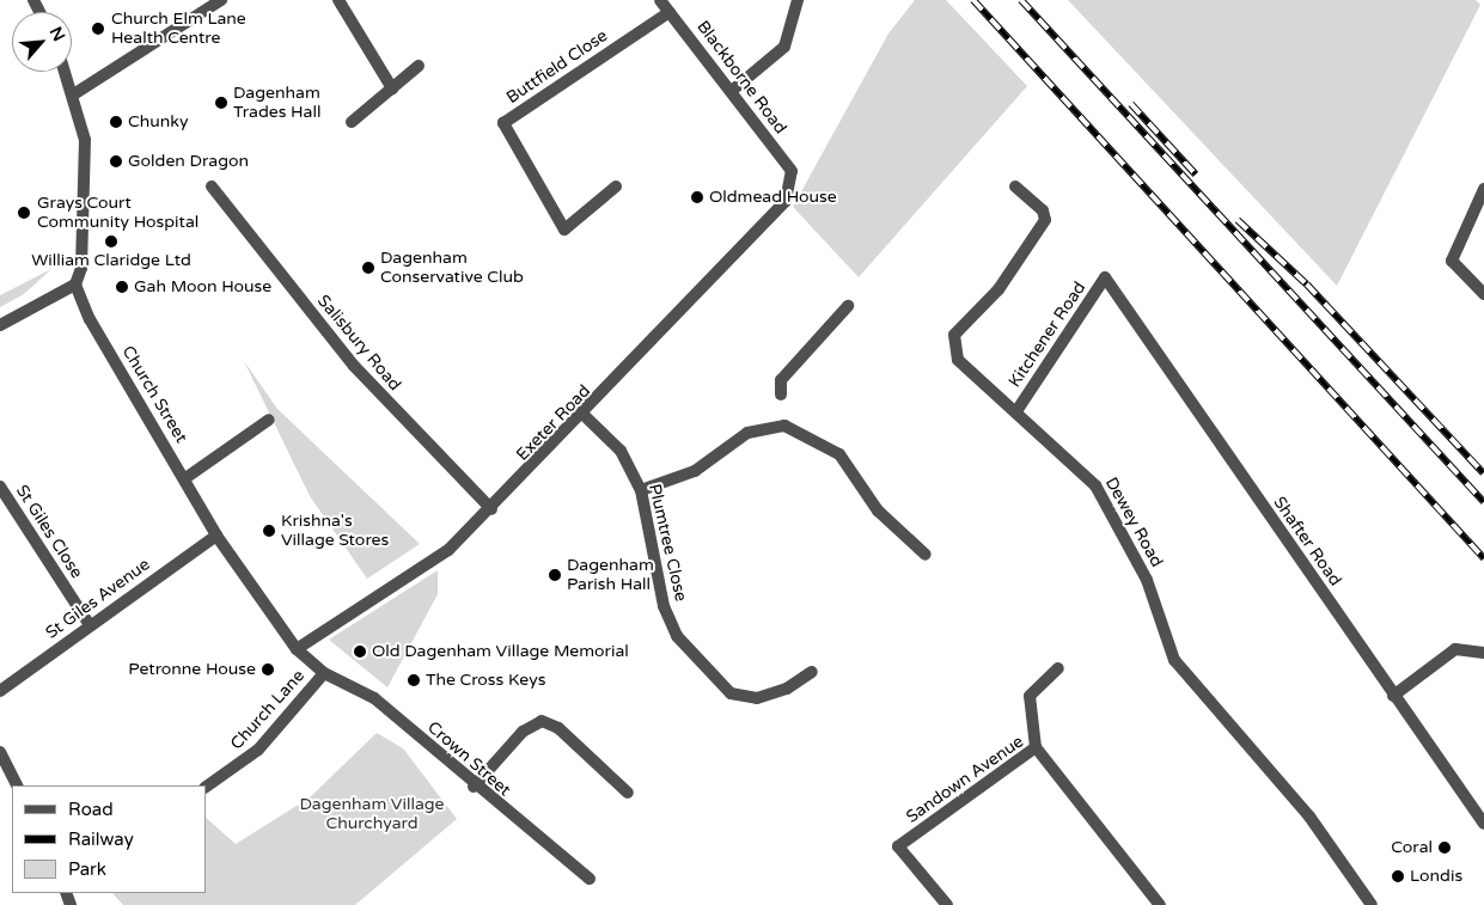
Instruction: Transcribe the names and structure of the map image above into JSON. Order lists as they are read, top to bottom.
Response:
{
  "streets": {
    "street": [
      "Buttfield Close",
      "Blackborne Road",
      "Kitchener Road",
      "Salisbury Road",
      "Church Street",
      "Exeter Road",
      "Dewey Road",
      "St Giles Close",
      "Shafter Road",
      "Plumtree Close",
      "St Giles Avenue",
      "Church Lane",
      "Crown Street",
      "Sandown Avenue"
    ]
  },
  "crossings": [
    ["Buttfield Close", "Blackborne Road"],
    ["Blackborne Road", "Exeter Road"],
    ["Kitchener Road", "Dewey Road"],
    ["Kitchener Road", "Shafter Road"],
    ["Salisbury Road", "Exeter Road"],
    ["Church Street", "Exeter Road"],
    ["Church Street", "St Giles Avenue"],
    ["Church Street", "Church Lane"],
    ["Church Street", "Crown Street"],
    ["Exeter Road", "Plumtree Close"],
    ["St Giles Close", "St Giles Avenue"],
    ["Church Lane", "Crown Street"]
  ],
  "parks": ["Dagenham Village Churchyard"],
  "places": [
    "Church Elm Lane Health Centre",
    "Dagenham Trades Hall",
    "Chunky",
    "Golden Dragon",
    "Oldmead House",
    "Grays Court Community Hospital",
    "William Claridge Ltd",
    "Dagenham Conservative Club",
    "Gah Moon House",
    "Krishna's Village Stores",
    "Dagenham Parish Hall",
    "Old Dagenham Village Memorial",
    "Petronne House",
    "The Cross Keys",
    "Coral",
    "Londis"
  ],
  "legend": ["Road", "Railway", "Park"],
  "north": "top right"
}
